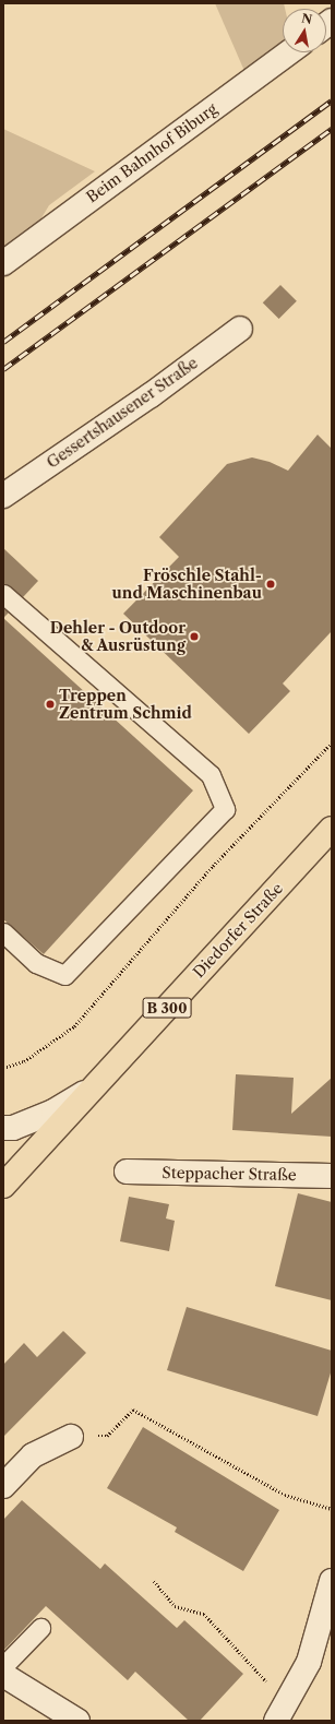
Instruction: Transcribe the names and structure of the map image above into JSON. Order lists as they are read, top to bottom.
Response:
{
  "streets": {
    "main road": ["Diedorfer Straße", "B 300"],
    "street": ["Beim Bahnhof Biburg", "Gessertshausener Straße", "Steppacher Straße"]
  },
  "places": ["Fröschle Stahl- und Maschinenbau", "Dehler - Outdoor & Ausrüstung", "Treppen Zentrum Schmid"],
  "north": "top"
}
